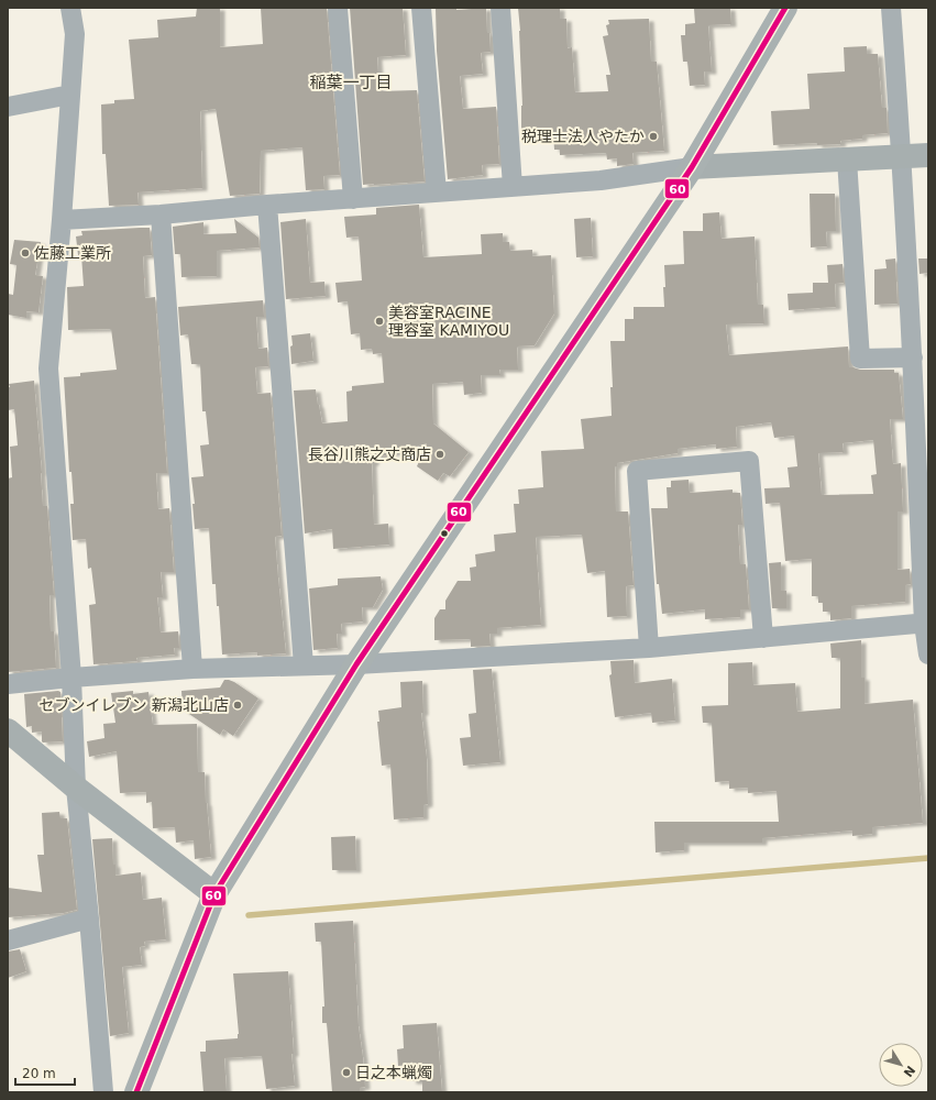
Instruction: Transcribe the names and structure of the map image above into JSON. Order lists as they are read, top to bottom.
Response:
{
  "districts": ["稲葉一丁目"],
  "places": [
    "税理士法人やたか",
    "佐藤工業所",
    "美容室RACINE 理容室 KAMIYOU",
    "長谷川熊之丈商店",
    "セブンイレブン 新潟北山店",
    "日之本蝋燭"
  ],
  "lines": ["transit line 60"],
  "scale_bar": "20 m",
  "north": "bottom right"
}
